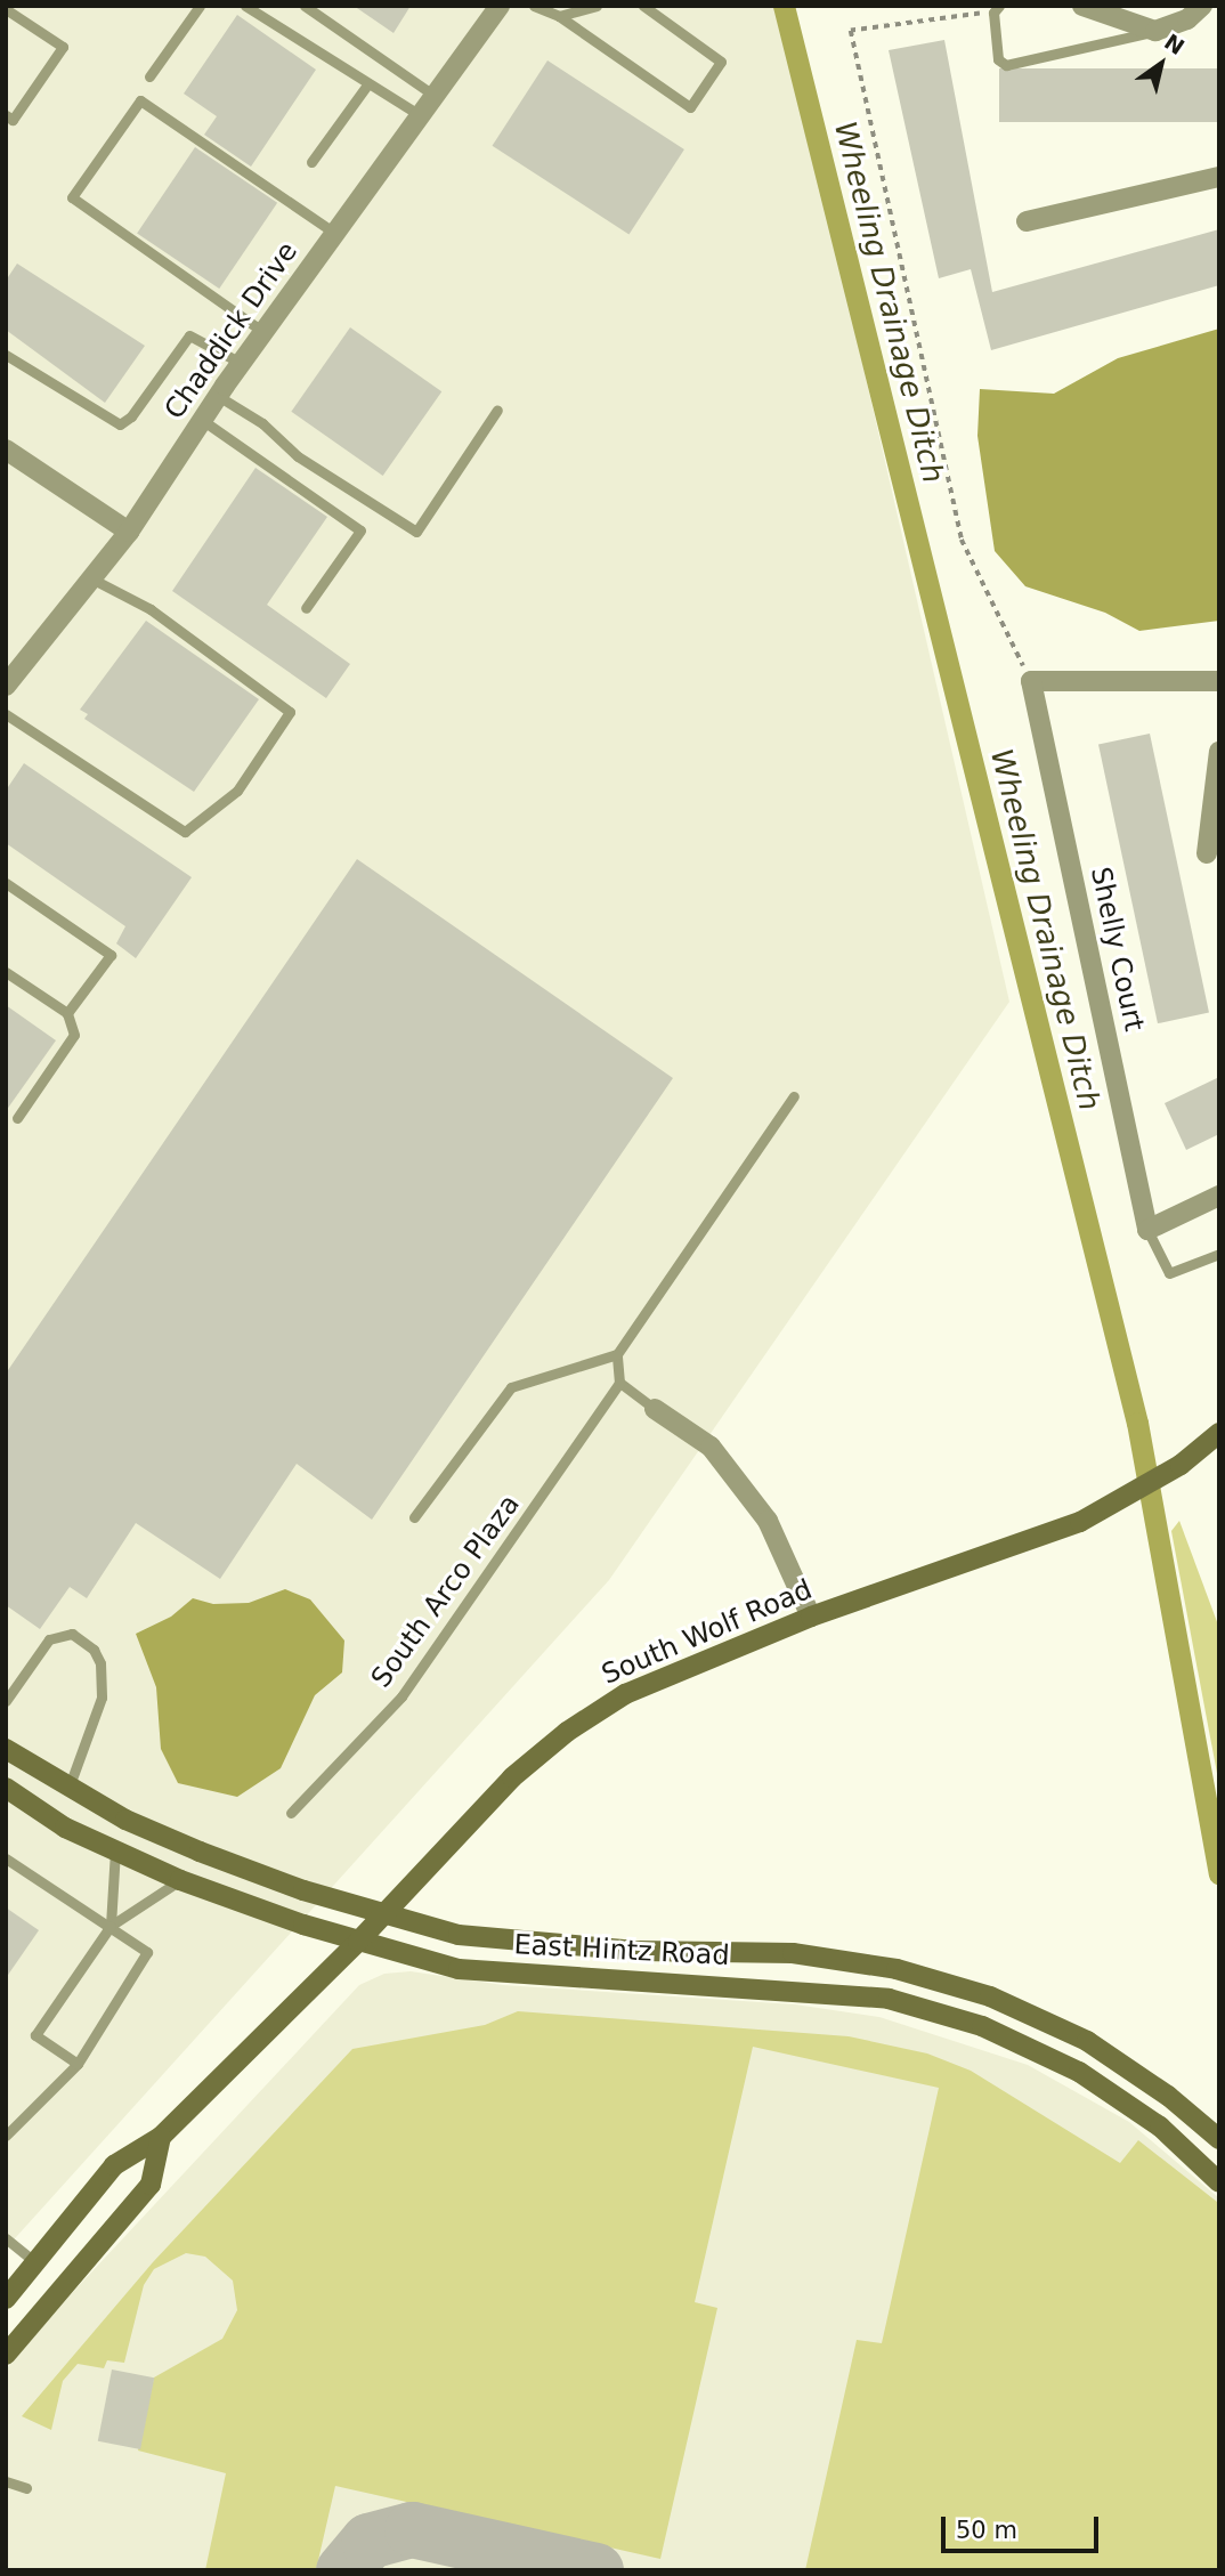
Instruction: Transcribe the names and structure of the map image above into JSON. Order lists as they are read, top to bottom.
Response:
{
  "streets": {
    "main road": ["South Wolf Road", "East Hintz Road"],
    "street": ["Chaddick Drive", "Shelly Court"],
    "lane": ["South Arco Plaza"]
  },
  "crossings": [
    ["South Wolf Road", "East Hintz Road"]
  ],
  "water": ["Wheeling Drainage Ditch"],
  "scale_bar": "50 m",
  "north": "top right"
}
